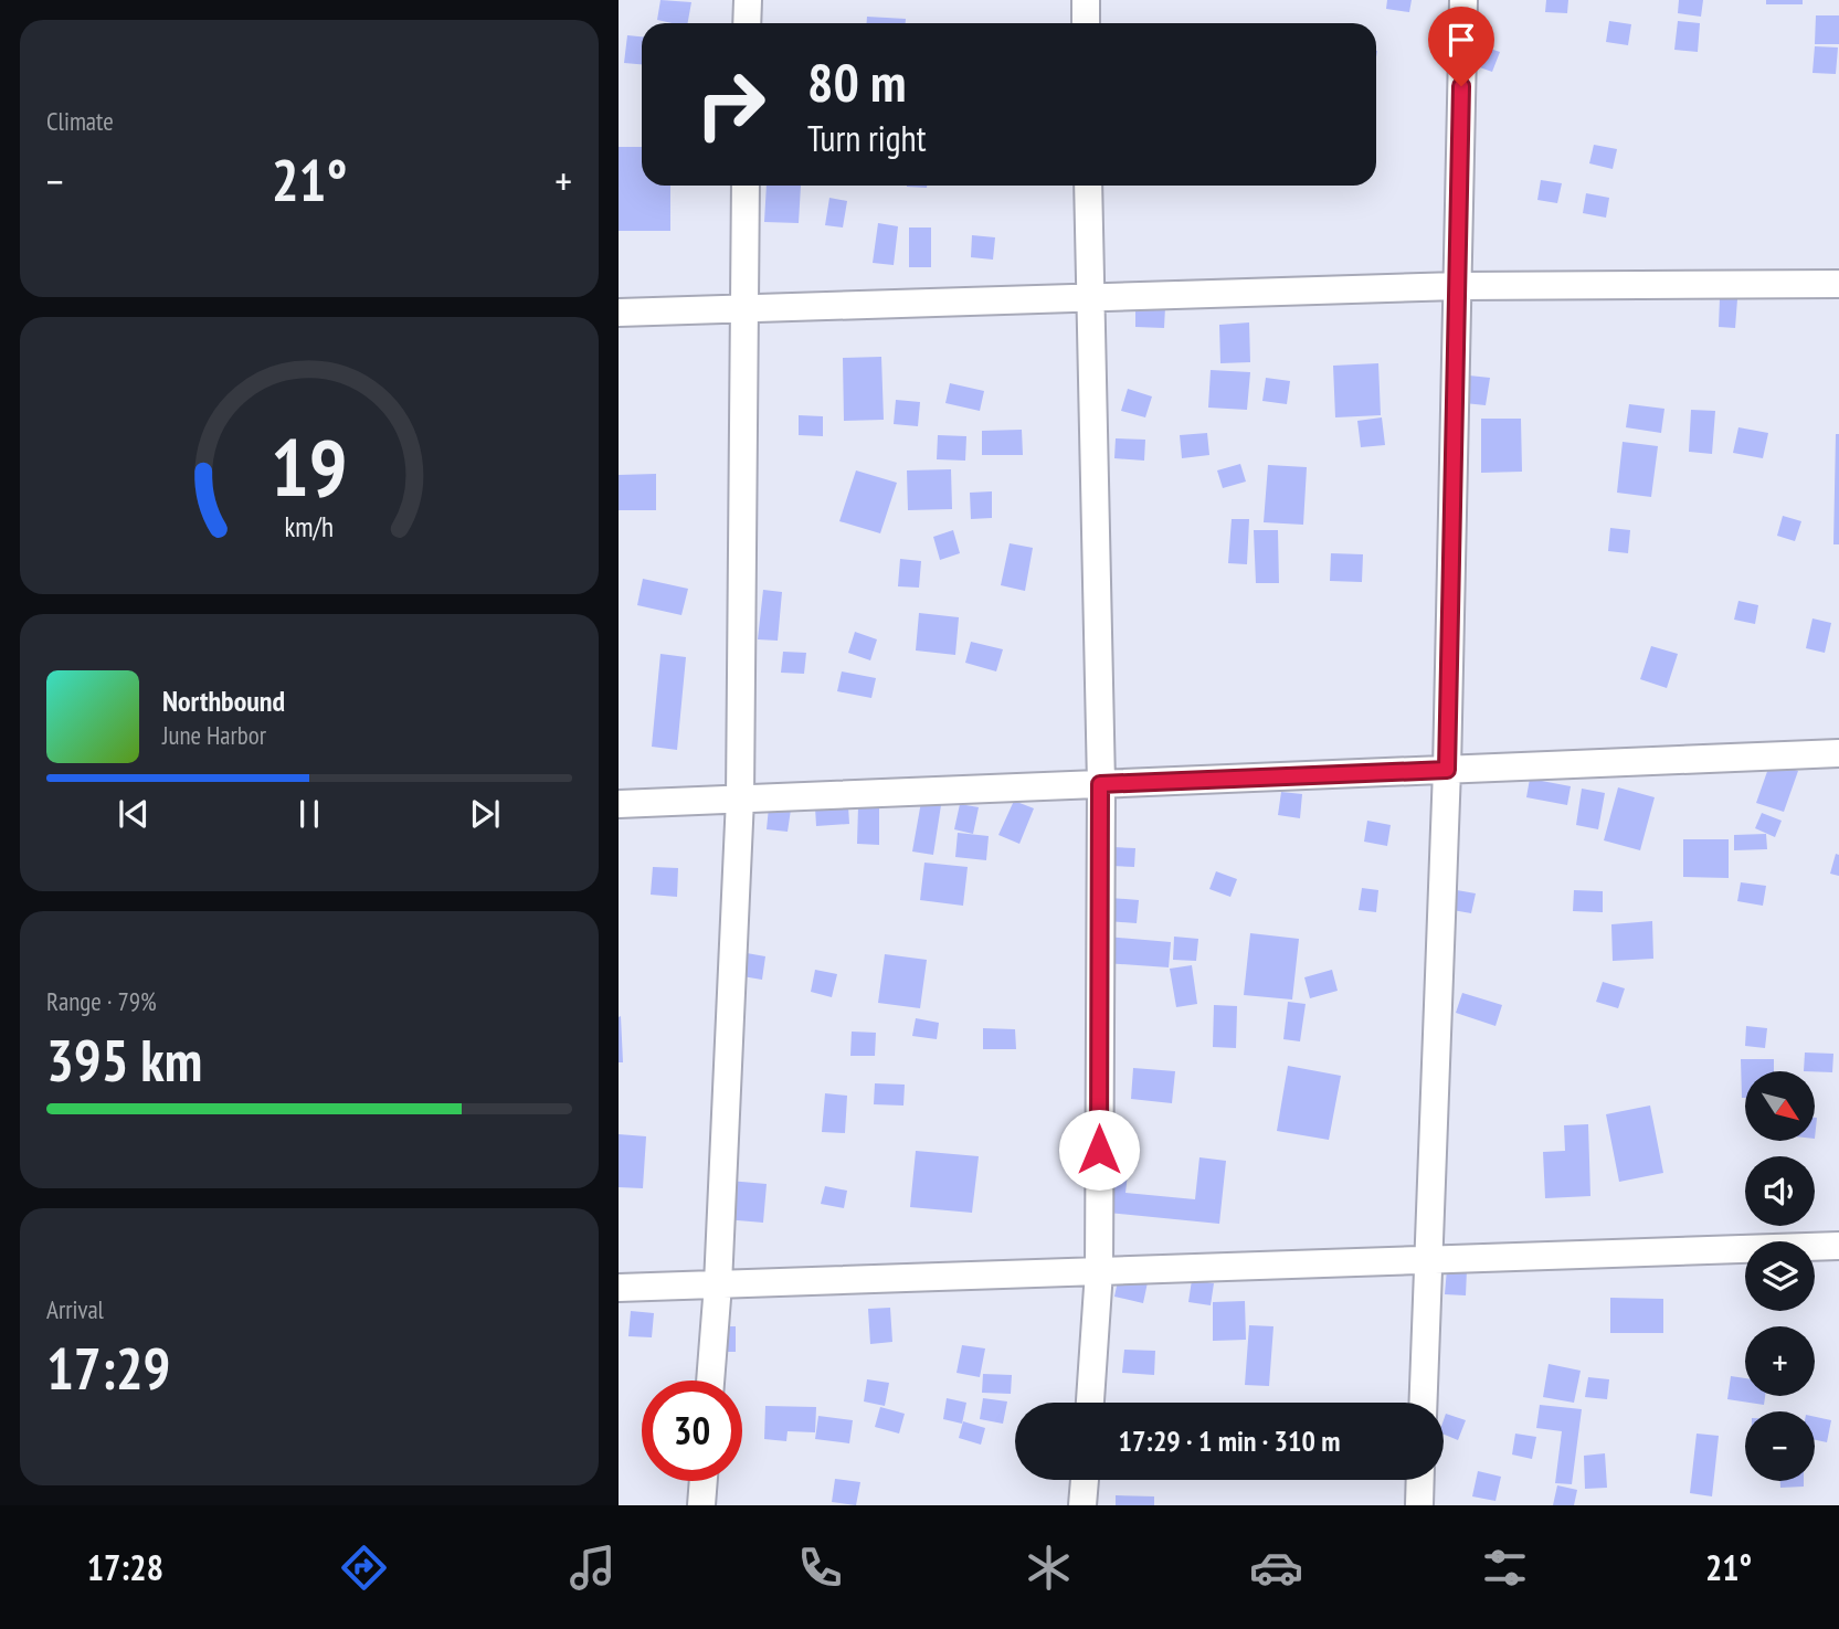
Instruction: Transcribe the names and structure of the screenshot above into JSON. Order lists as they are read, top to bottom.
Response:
{
  "north": "bottom right",
  "page": {
    "tile": [
      "Climate",
      ["Range · 79%", "395 km"],
      ["Arrival", "17:29"]
    ],
    "turn": ["80 m", "Turn right"],
    "heat": ["−", "21°", "+"],
    "song": ["Northbound", "June Harbor"],
    "map_buttons": ["+", "−"],
    "limit": "30",
    "trip": "17:29 · 1 min · 310 m",
    "tabs": ["17:28", "21°"],
    "gauge": ["19", "km/h"]
  }
}
